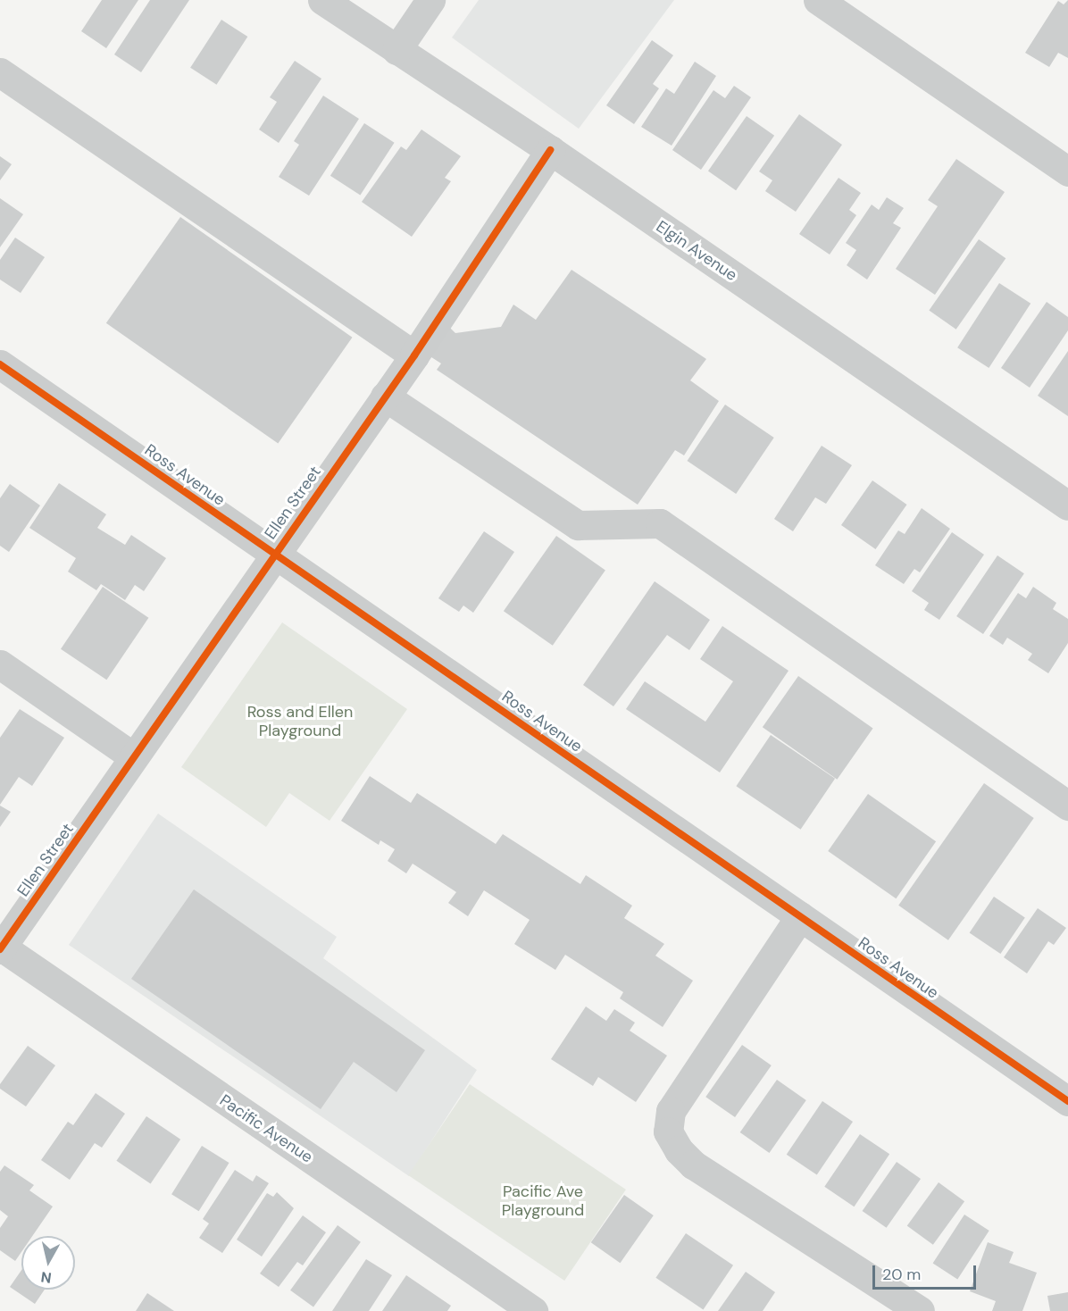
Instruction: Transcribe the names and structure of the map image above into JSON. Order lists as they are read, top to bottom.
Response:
{
  "streets": {
    "street": [
      "Elgin Avenue",
      "Ross Avenue",
      "Ellen Street",
      "Pacific Avenue"
    ]
  },
  "crossings": [
    ["Elgin Avenue", "Ellen Street"],
    ["Ross Avenue", "Ellen Street"],
    ["Ellen Street", "Pacific Avenue"]
  ],
  "parks": ["Ross and Ellen Playground", "Pacific Ave Playground"],
  "scale_bar": "20 m",
  "north": "bottom"
}
